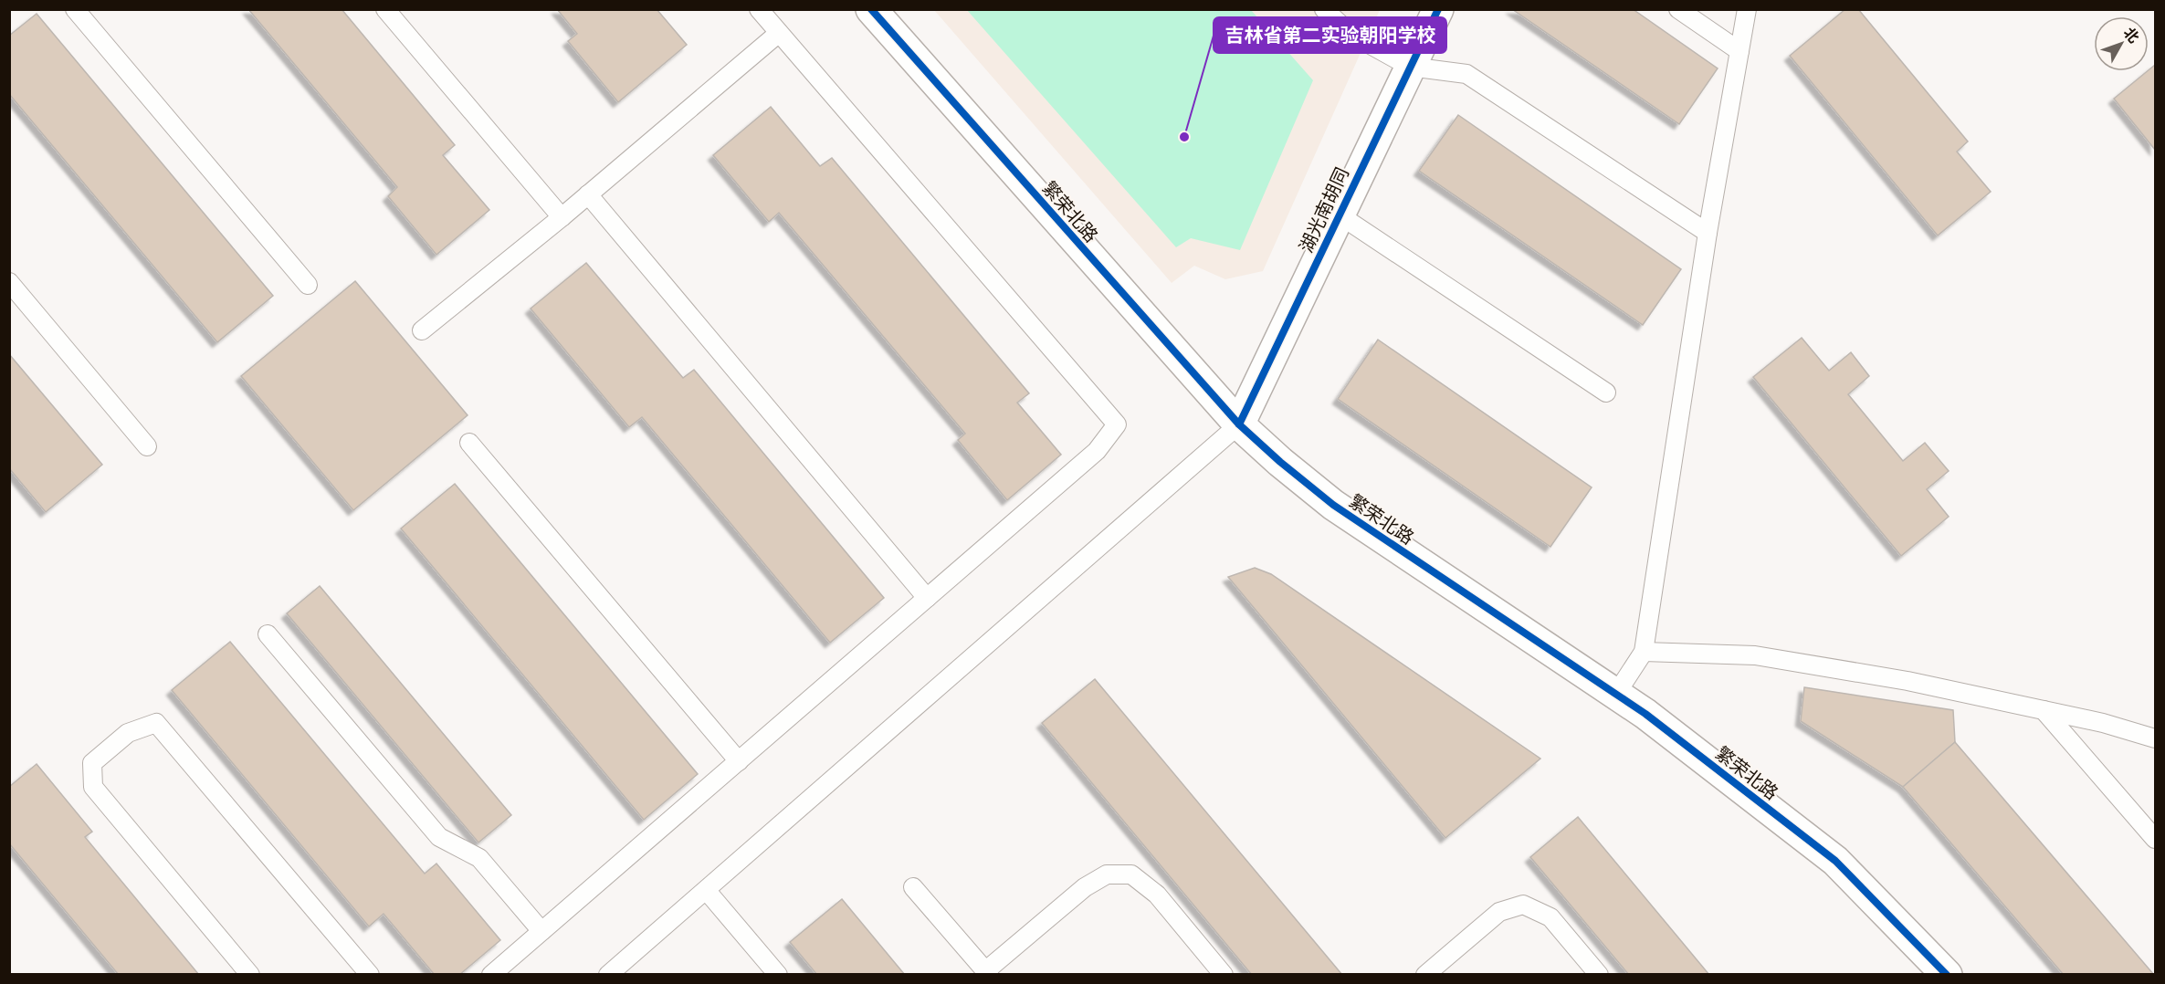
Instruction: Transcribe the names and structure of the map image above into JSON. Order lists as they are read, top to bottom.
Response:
{
  "streets": {
    "street": ["湖光南胡同", "繁荣北路"]
  },
  "crossings": [
    ["湖光南胡同", "繁荣北路"]
  ],
  "places": ["吉林省第二实验朝阳学校"],
  "north": "top right"
}
